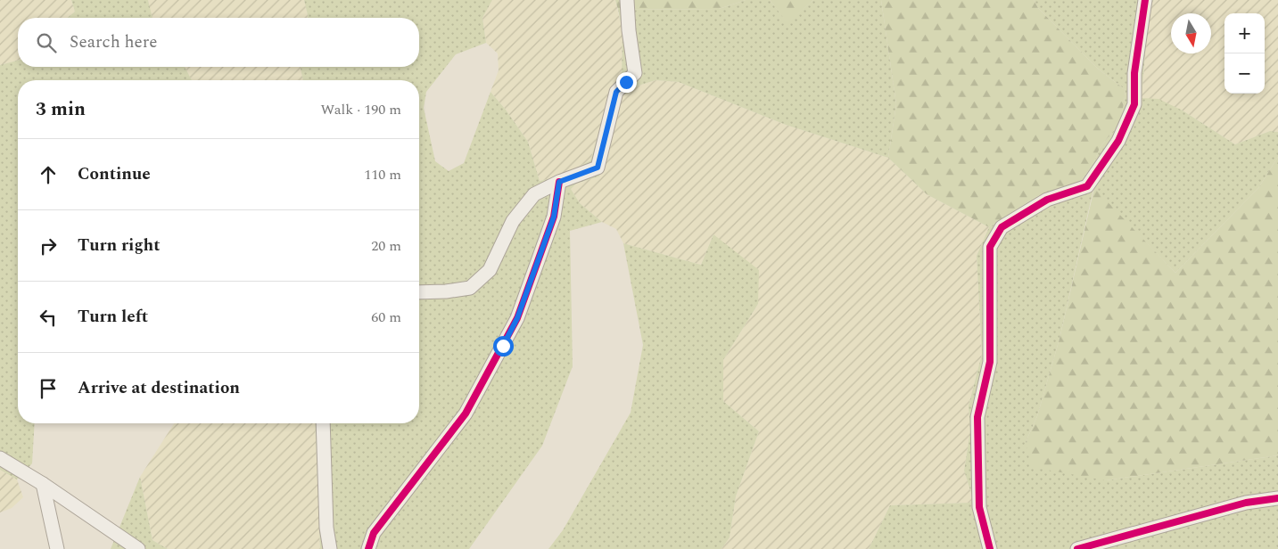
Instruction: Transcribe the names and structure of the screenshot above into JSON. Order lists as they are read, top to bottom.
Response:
{
  "north": "bottom",
  "page": {
    "map_buttons": ["+", "−"],
    "search": "Search here",
    "heading": ["3 min", "Walk · 190 m"],
    "list": [
      ["Continue", "110 m"],
      ["Turn right", "20 m"],
      ["Turn left", "60 m"],
      "Arrive at destination"
    ]
  }
}
